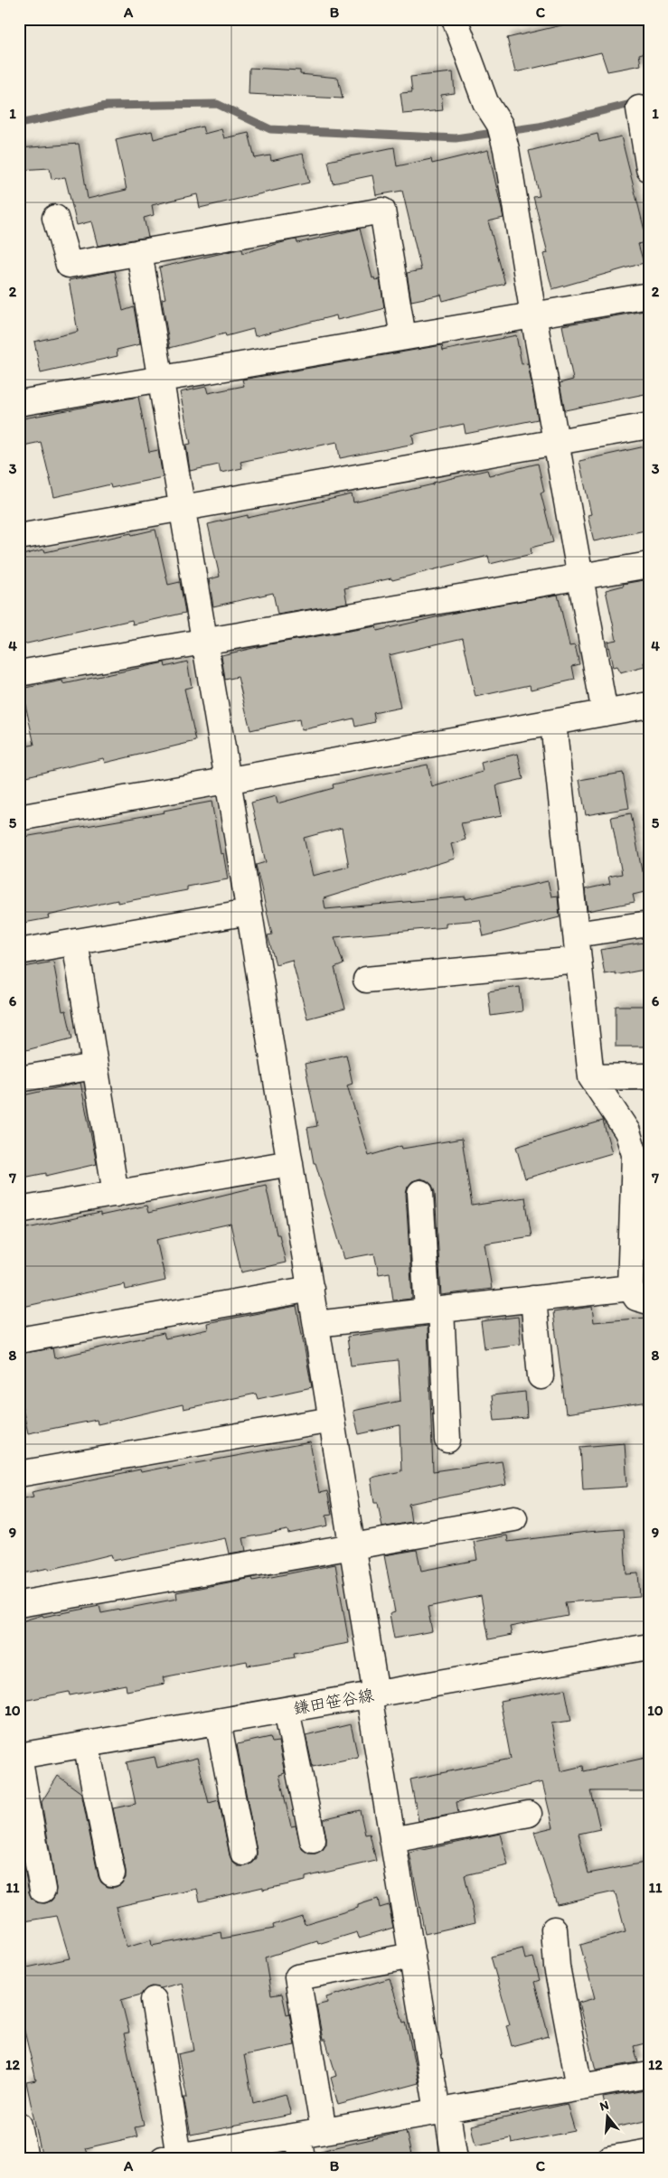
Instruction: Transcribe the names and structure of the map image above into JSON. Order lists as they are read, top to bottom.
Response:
{
  "streets": {
    "street": ["鎌田笹谷線"]
  },
  "north": "top",
  "grid": {
    "columns": ["A", "B", "C"],
    "rows": [
      "1",
      "2",
      "3",
      "4",
      "5",
      "6",
      "7",
      "8",
      "9",
      "10",
      "11",
      "12"
    ]
  }
}
